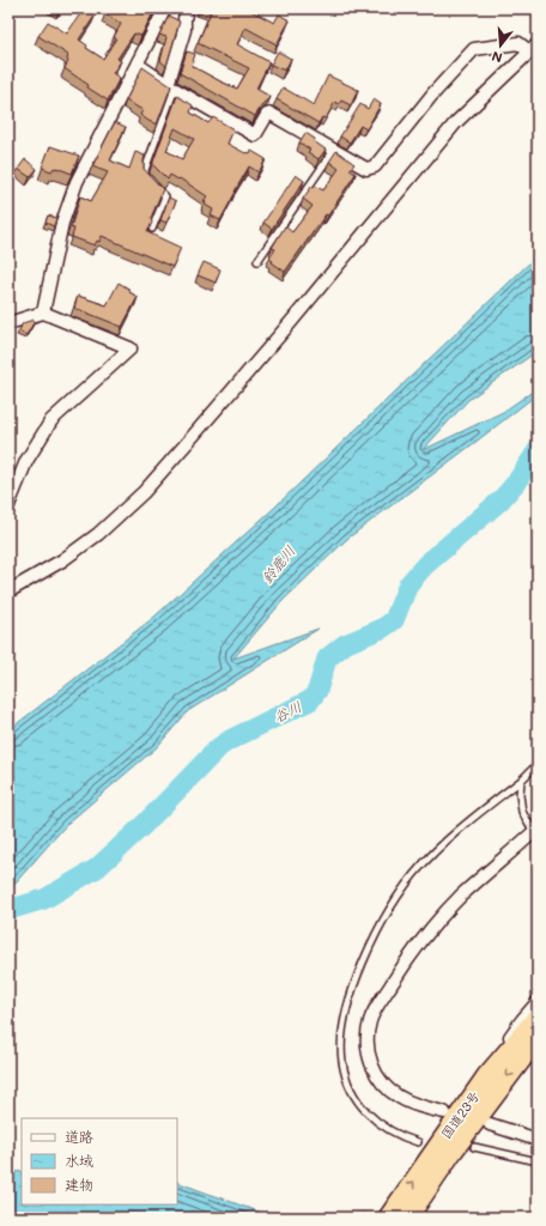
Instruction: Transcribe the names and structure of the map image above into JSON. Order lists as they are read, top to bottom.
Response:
{
  "streets": {
    "highway": ["国道23号"]
  },
  "water": ["鈴鹿川", "谷川"],
  "legend": ["道路", "水域", "建物"],
  "north": "bottom"
}
